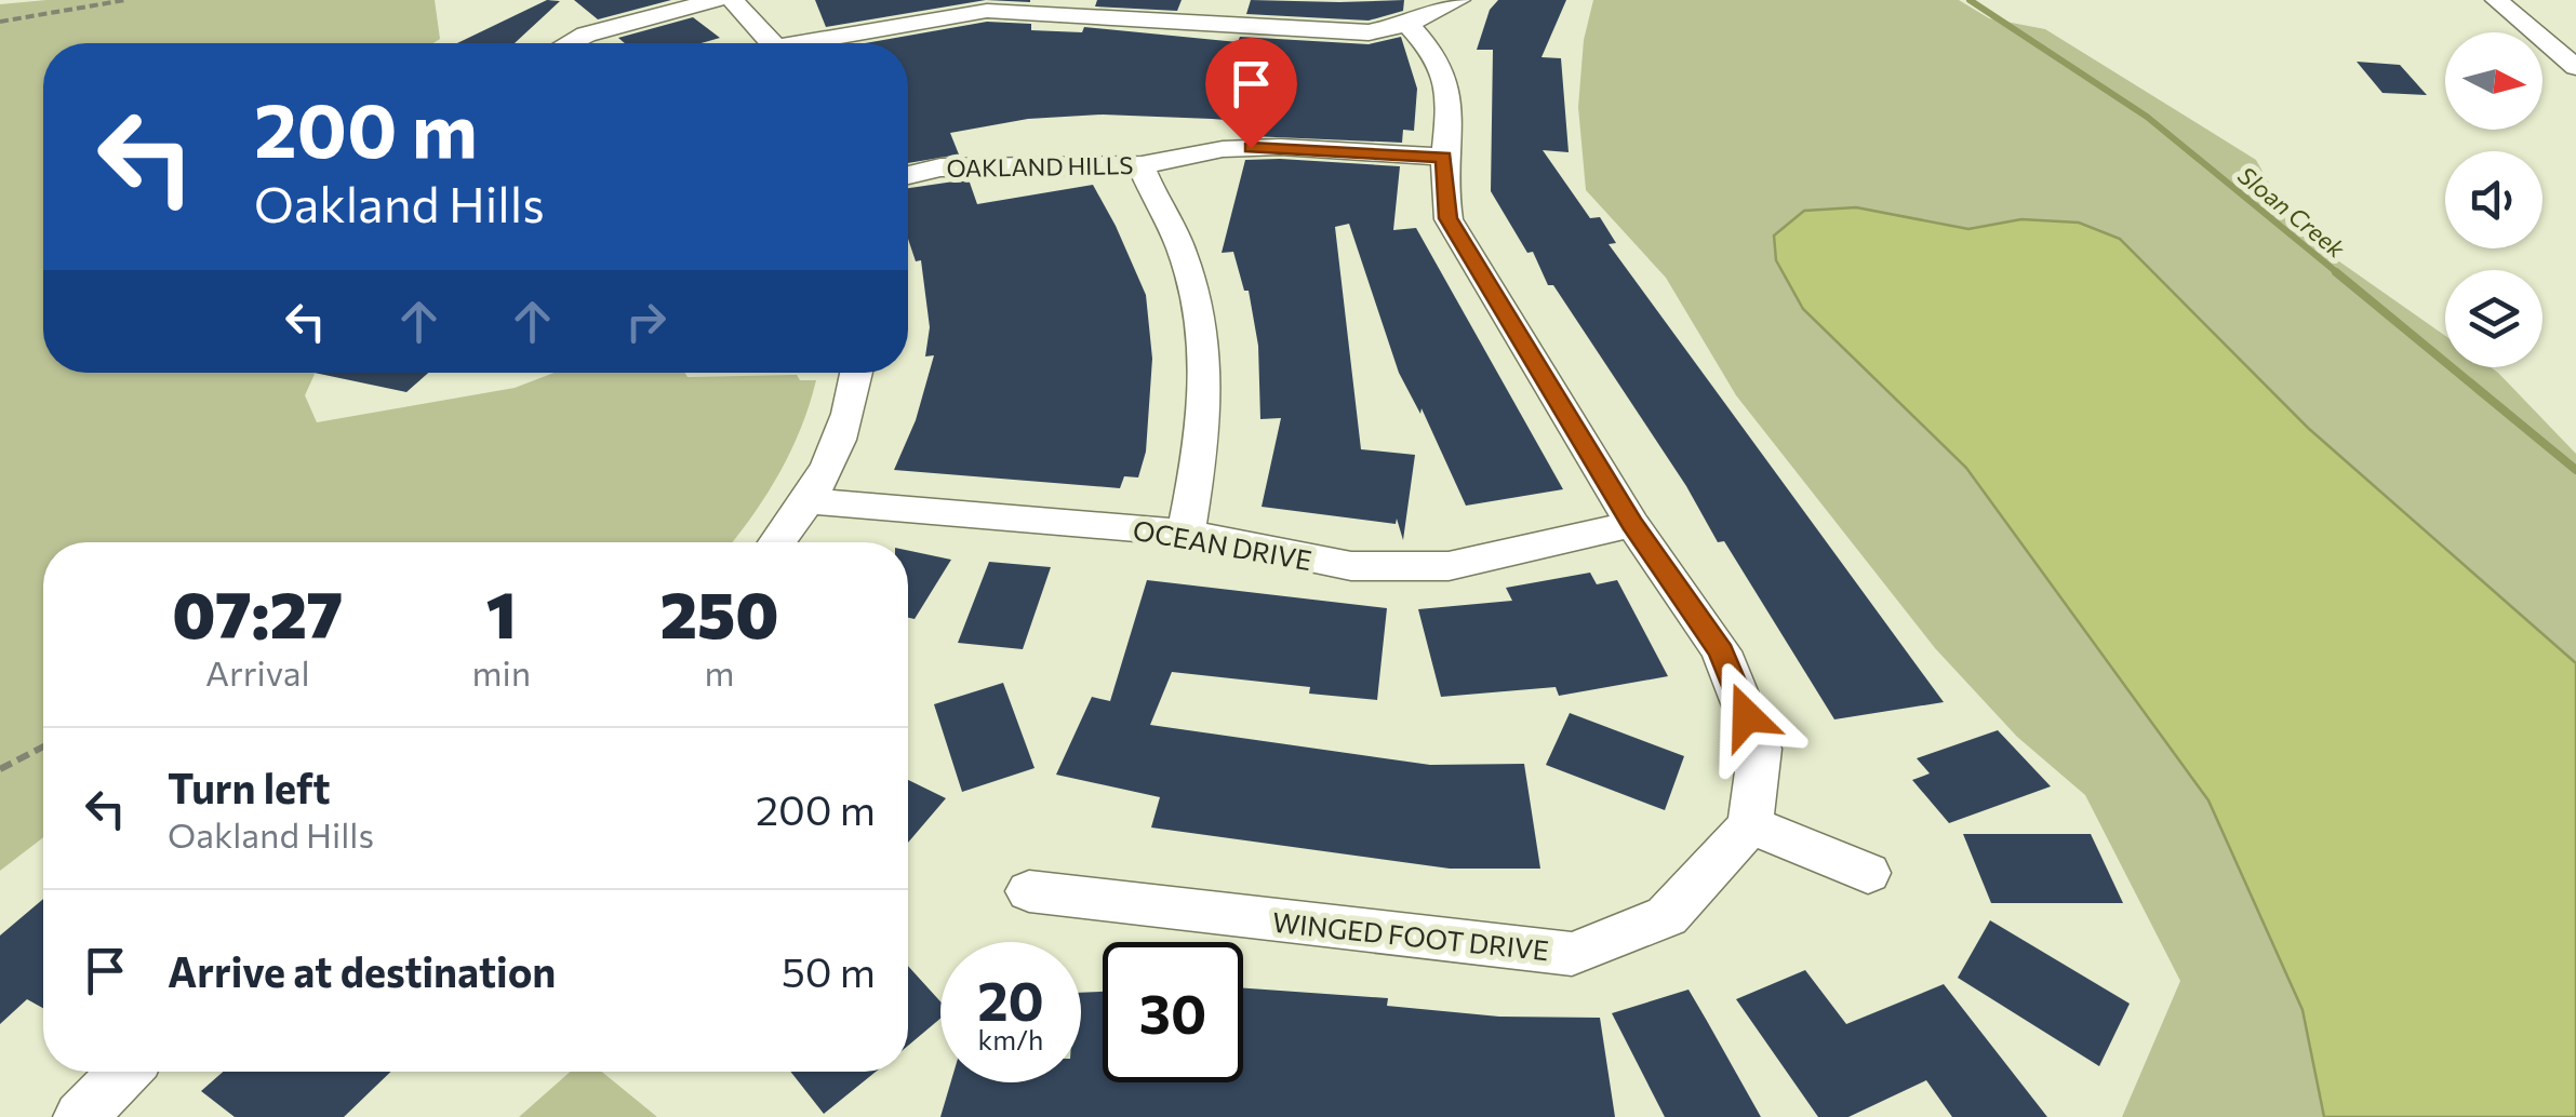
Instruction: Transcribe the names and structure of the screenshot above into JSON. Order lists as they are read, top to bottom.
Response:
{
  "streets": {
    "street": ["OAKLAND HILLS", "OCEAN DRIVE", "WINGED FOOT DRIVE"]
  },
  "water": ["Sloan Creek"],
  "north": "right",
  "page": {
    "turn": ["200 m", "Oakland Hills"],
    "eta": [
      "07:27",
      "Arrival",
      "1",
      "min",
      "250",
      "m"
    ],
    "list": [
      {
        "name": "Turn left",
        "note": "Oakland Hills",
        "value": "200 m"
      },
      {
        "name": "Arrive at destination",
        "value": "50 m"
      }
    ],
    "speed": "20 km/h",
    "limit": "30"
  }
}
